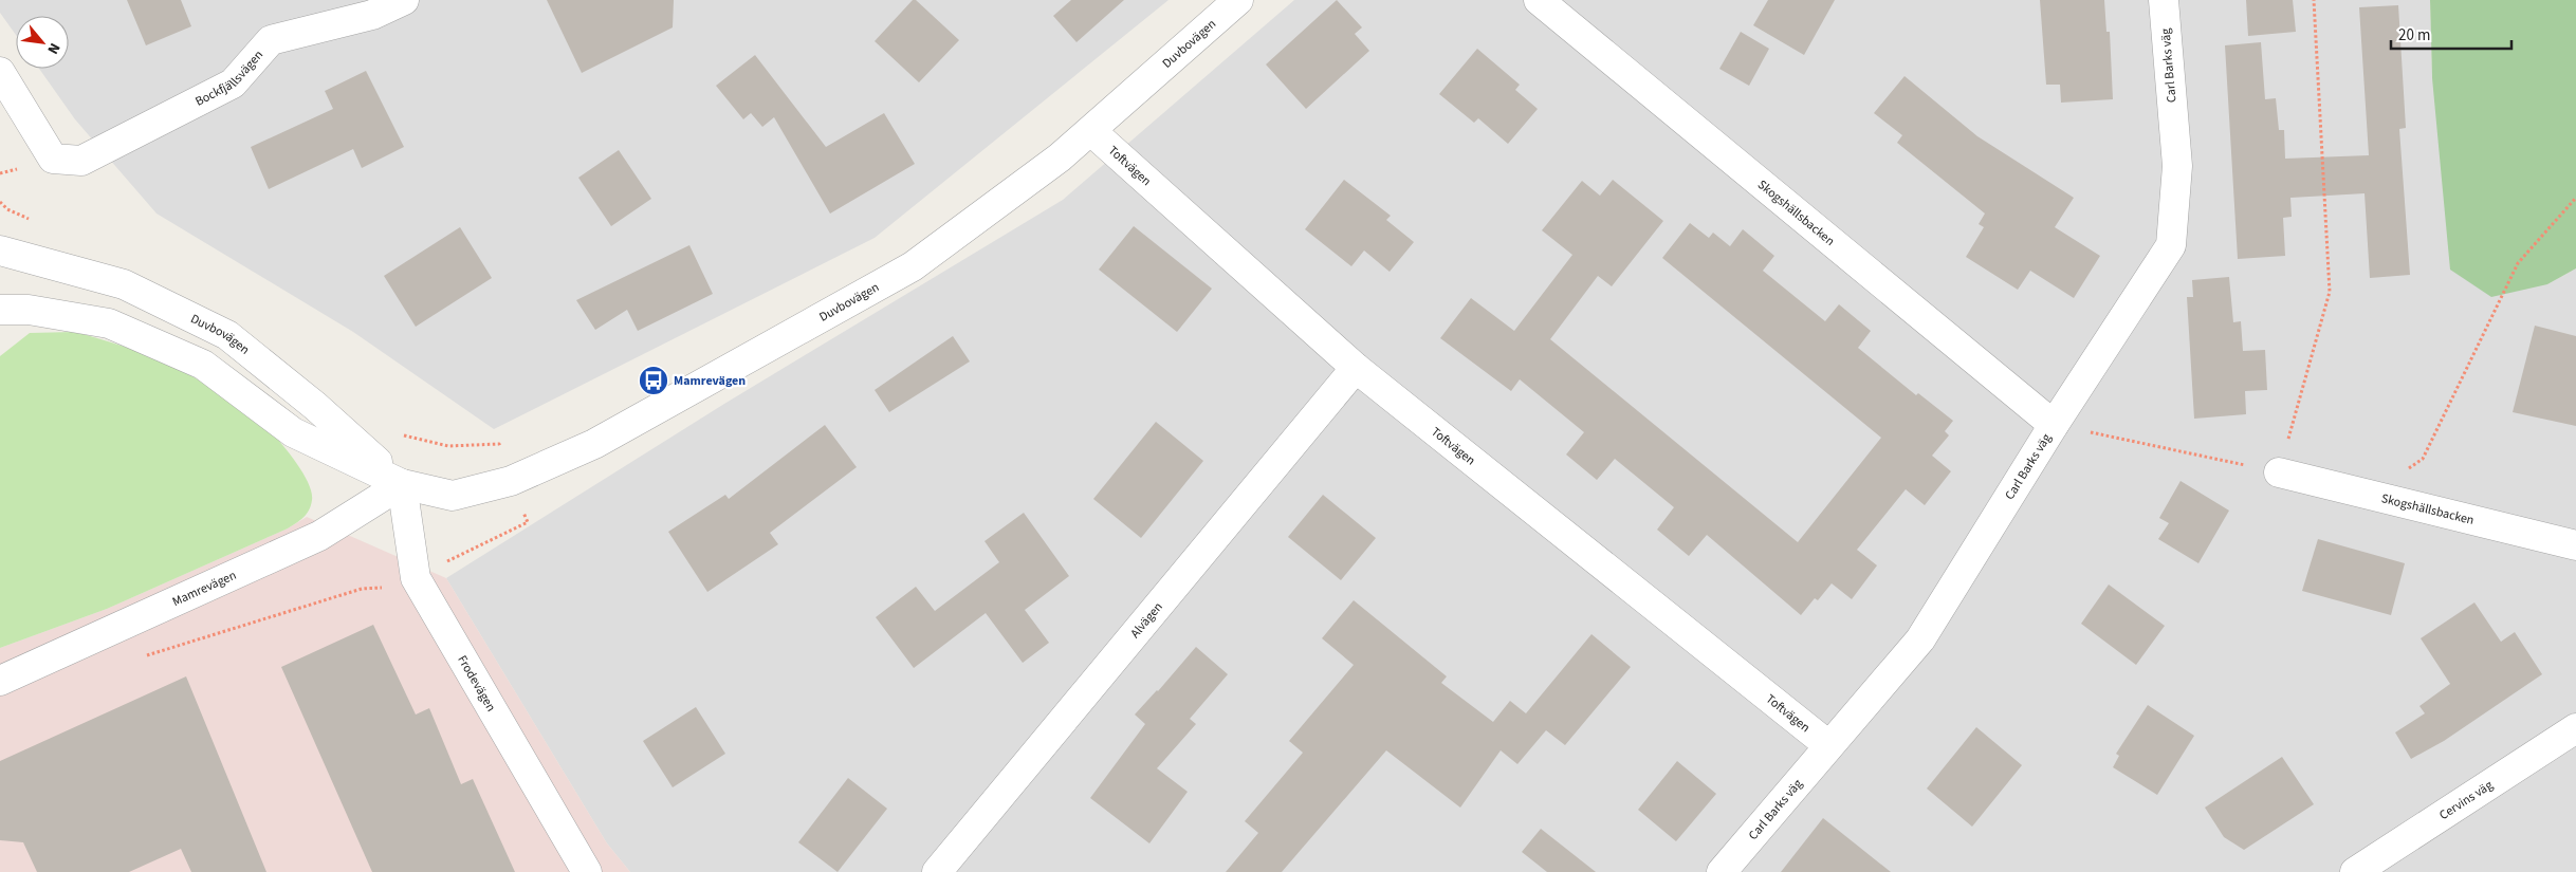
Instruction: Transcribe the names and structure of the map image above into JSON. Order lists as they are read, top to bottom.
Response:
{
  "streets": {
    "street": [
      "Duvbovägen",
      "Carl Barks väg",
      "Bockfjällsvägen",
      "Toftvägen",
      "Skogshällsbacken",
      "Mamrevägen",
      "Alvägen",
      "Frodevägen",
      "Cervins väg"
    ]
  },
  "crossings": [
    ["Duvbovägen", "Toftvägen"],
    ["Duvbovägen", "Mamrevägen"],
    ["Duvbovägen", "Frodevägen"],
    ["Carl Barks väg", "Toftvägen"],
    ["Carl Barks väg", "Skogshällsbacken"],
    ["Toftvägen", "Alvägen"],
    ["Mamrevägen", "Frodevägen"]
  ],
  "places": {
    "bus stop": ["Mamrevägen"]
  },
  "scale_bar": "20 m",
  "north": "bottom right"
}
